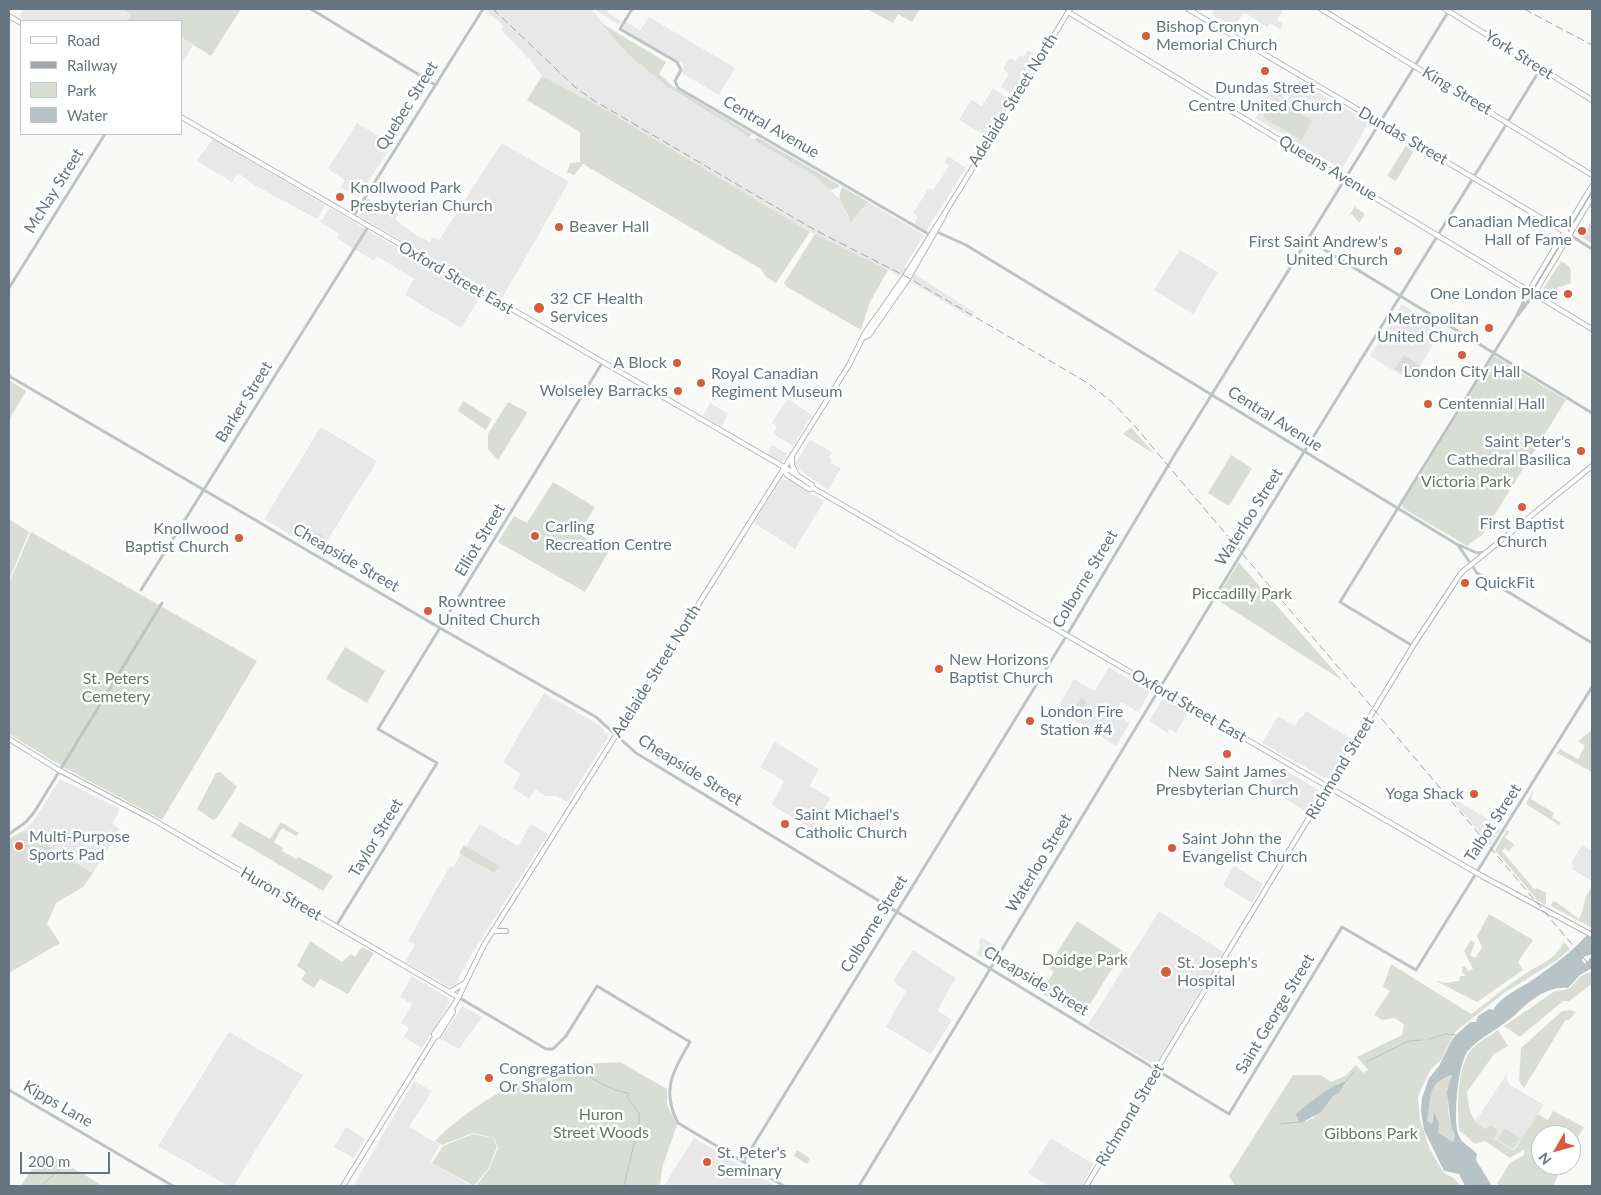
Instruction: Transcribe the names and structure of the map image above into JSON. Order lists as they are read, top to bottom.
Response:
{
  "streets": {
    "main road": [
      "York Street",
      "King Street",
      "Adelaide Street North",
      "Dundas Street",
      "Queens Avenue",
      "Oxford Street East",
      "Richmond Street",
      "Huron Street"
    ],
    "street": [
      "Quebec Street",
      "Central Avenue",
      "McNay Street",
      "Barker Street",
      "Waterloo Street",
      "Elliot Street",
      "Cheapside Street",
      "Colborne Street",
      "Talbot Street",
      "Taylor Street",
      "Saint George Street",
      "Kipps Lane"
    ]
  },
  "crossings": [
    ["York Street", "Waterloo Street"],
    ["York Street", "Colborne Street"],
    ["King Street", "Waterloo Street"],
    ["King Street", "Colborne Street"],
    ["Adelaide Street North", "Central Avenue"],
    ["Adelaide Street North", "Queens Avenue"],
    ["Adelaide Street North", "Oxford Street East"],
    ["Adelaide Street North", "Cheapside Street"],
    ["Adelaide Street North", "Huron Street"],
    ["Quebec Street", "Oxford Street East"],
    ["Central Avenue", "Waterloo Street"],
    ["Central Avenue", "Colborne Street"],
    ["Central Avenue", "Richmond Street"],
    ["Dundas Street", "Waterloo Street"],
    ["Dundas Street", "Colborne Street"],
    ["Queens Avenue", "Waterloo Street"],
    ["Queens Avenue", "Colborne Street"],
    ["Oxford Street East", "Barker Street"],
    ["Oxford Street East", "Waterloo Street"],
    ["Oxford Street East", "Elliot Street"],
    ["Oxford Street East", "Colborne Street"],
    ["Oxford Street East", "Richmond Street"],
    ["Oxford Street East", "Talbot Street"],
    ["Barker Street", "Cheapside Street"],
    ["Waterloo Street", "Cheapside Street"],
    ["Elliot Street", "Cheapside Street"],
    ["Elliot Street", "Taylor Street"],
    ["Cheapside Street", "Colborne Street"],
    ["Cheapside Street", "Richmond Street"],
    ["Cheapside Street", "Saint George Street"],
    ["Colborne Street", "Huron Street"],
    ["Talbot Street", "Saint George Street"],
    ["Taylor Street", "Huron Street"]
  ],
  "parks": [
    "Victoria Park",
    "Piccadilly Park",
    "St. Peters Cemetery",
    "Doidge Park",
    "Huron Street Woods",
    "Gibbons Park"
  ],
  "places": [
    "Bishop Cronyn Memorial Church",
    "Dundas Street Centre United Church",
    "Knollwood Park Presbyterian Church",
    "Beaver Hall",
    "Canadian Medical Hall of Fame",
    "First Saint Andrew's United Church",
    "One London Place",
    "32 CF Health Services",
    "Metropolitan United Church",
    "London City Hall",
    "A Block",
    "Royal Canadian Regiment Museum",
    "Wolseley Barracks",
    "Centennial Hall",
    "Saint Peter's Cathedral Basilica",
    "First Baptist Church",
    "Carling Recreation Centre",
    "Knollwood Baptist Church",
    "QuickFit",
    "Rowntree United Church",
    "New Horizons Baptist Church",
    "London Fire Station #4",
    "New Saint James Presbyterian Church",
    "Yoga Shack",
    "Saint Michael's Catholic Church",
    "Multi-Purpose Sports Pad",
    "Saint John the Evangelist Church",
    "St. Joseph's Hospital",
    "Congregation Or Shalom",
    "St. Peter's Seminary"
  ],
  "legend": [
    "Road",
    "Railway",
    "Park",
    "Water"
  ],
  "scale_bar": "200 m",
  "north": "bottom left"
}
